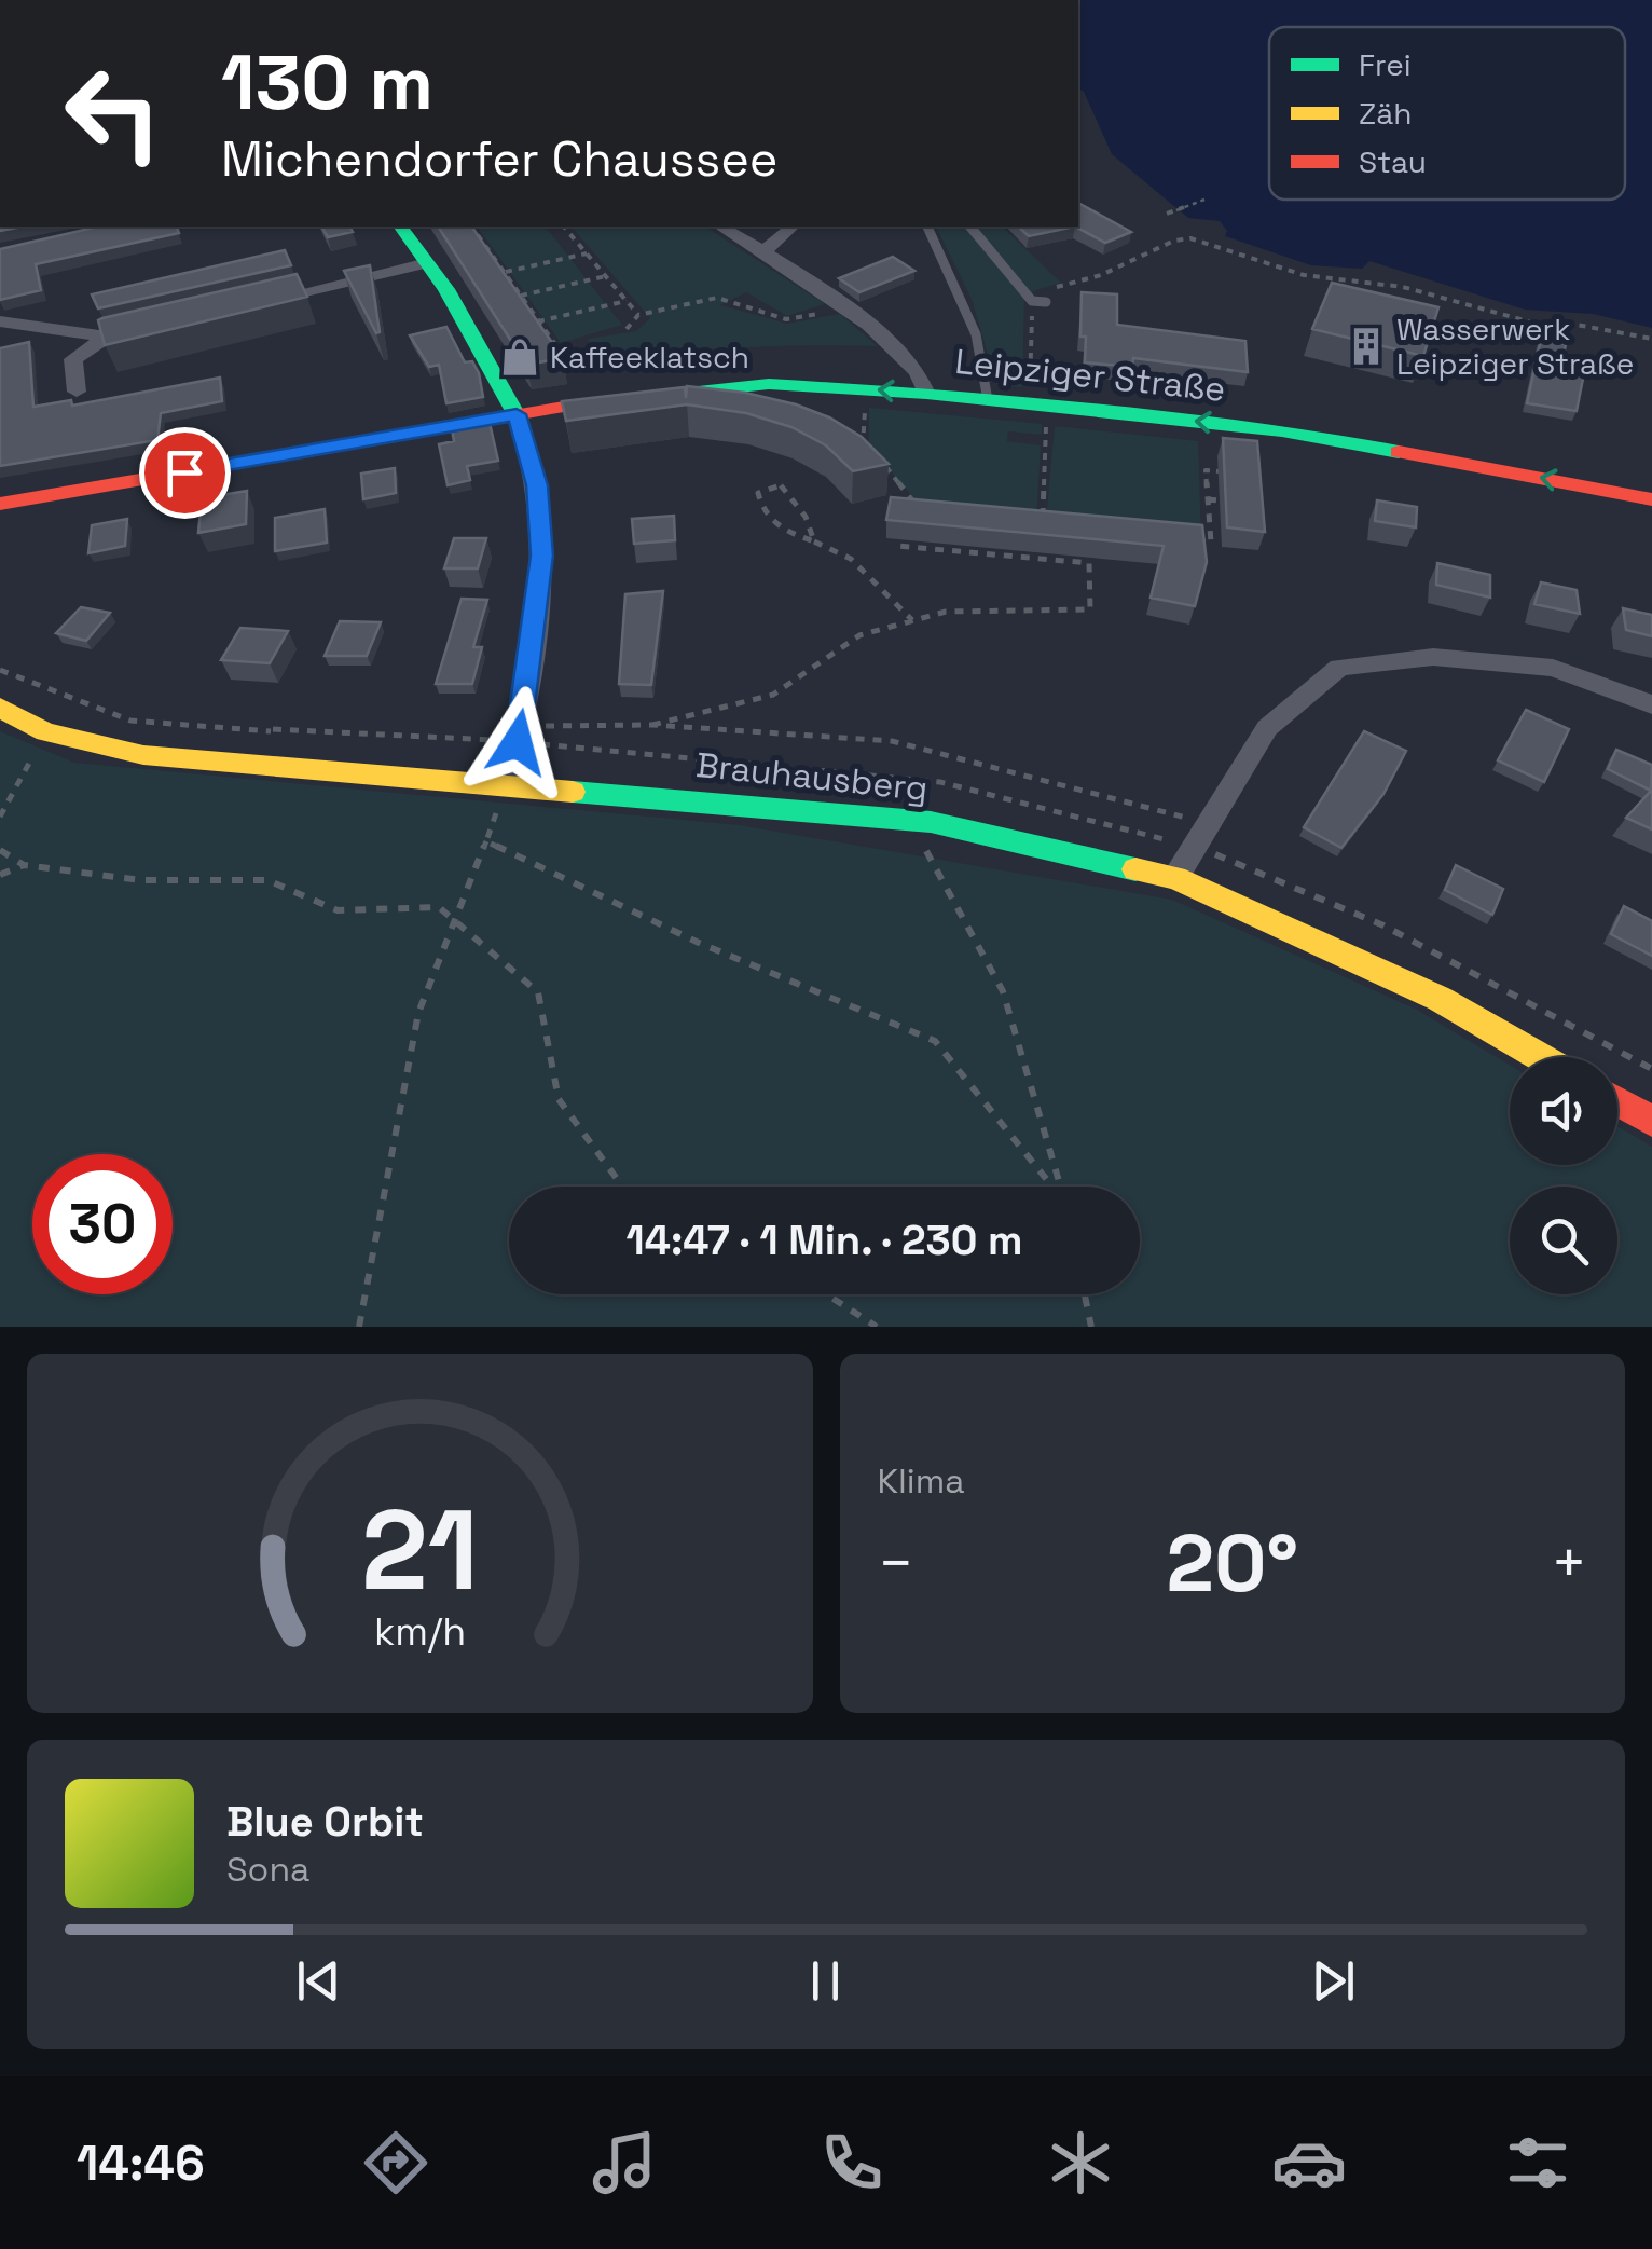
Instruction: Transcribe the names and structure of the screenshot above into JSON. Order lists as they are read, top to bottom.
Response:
{
  "streets": {
    "main road": ["Leipziger Straße", "Brauhausberg"]
  },
  "one_way": ["Leipziger Straße"],
  "places": {
    "building": ["Wasserwerk Leipziger Straße"],
    "shop": ["Kaffeeklatsch"]
  },
  "legend": ["Frei", "Zäh", "Stau"],
  "page": {
    "turn": ["130 m", "Michendorfer Chaussee"],
    "limit": "30",
    "trip": "14:47 · 1 Min. · 230 m",
    "tile": "Klima",
    "heat": ["−", "20°", "+"],
    "song": ["Blue Orbit", "Sona"],
    "tabs": "14:46",
    "gauge": ["21", "km/h"]
  }
}
